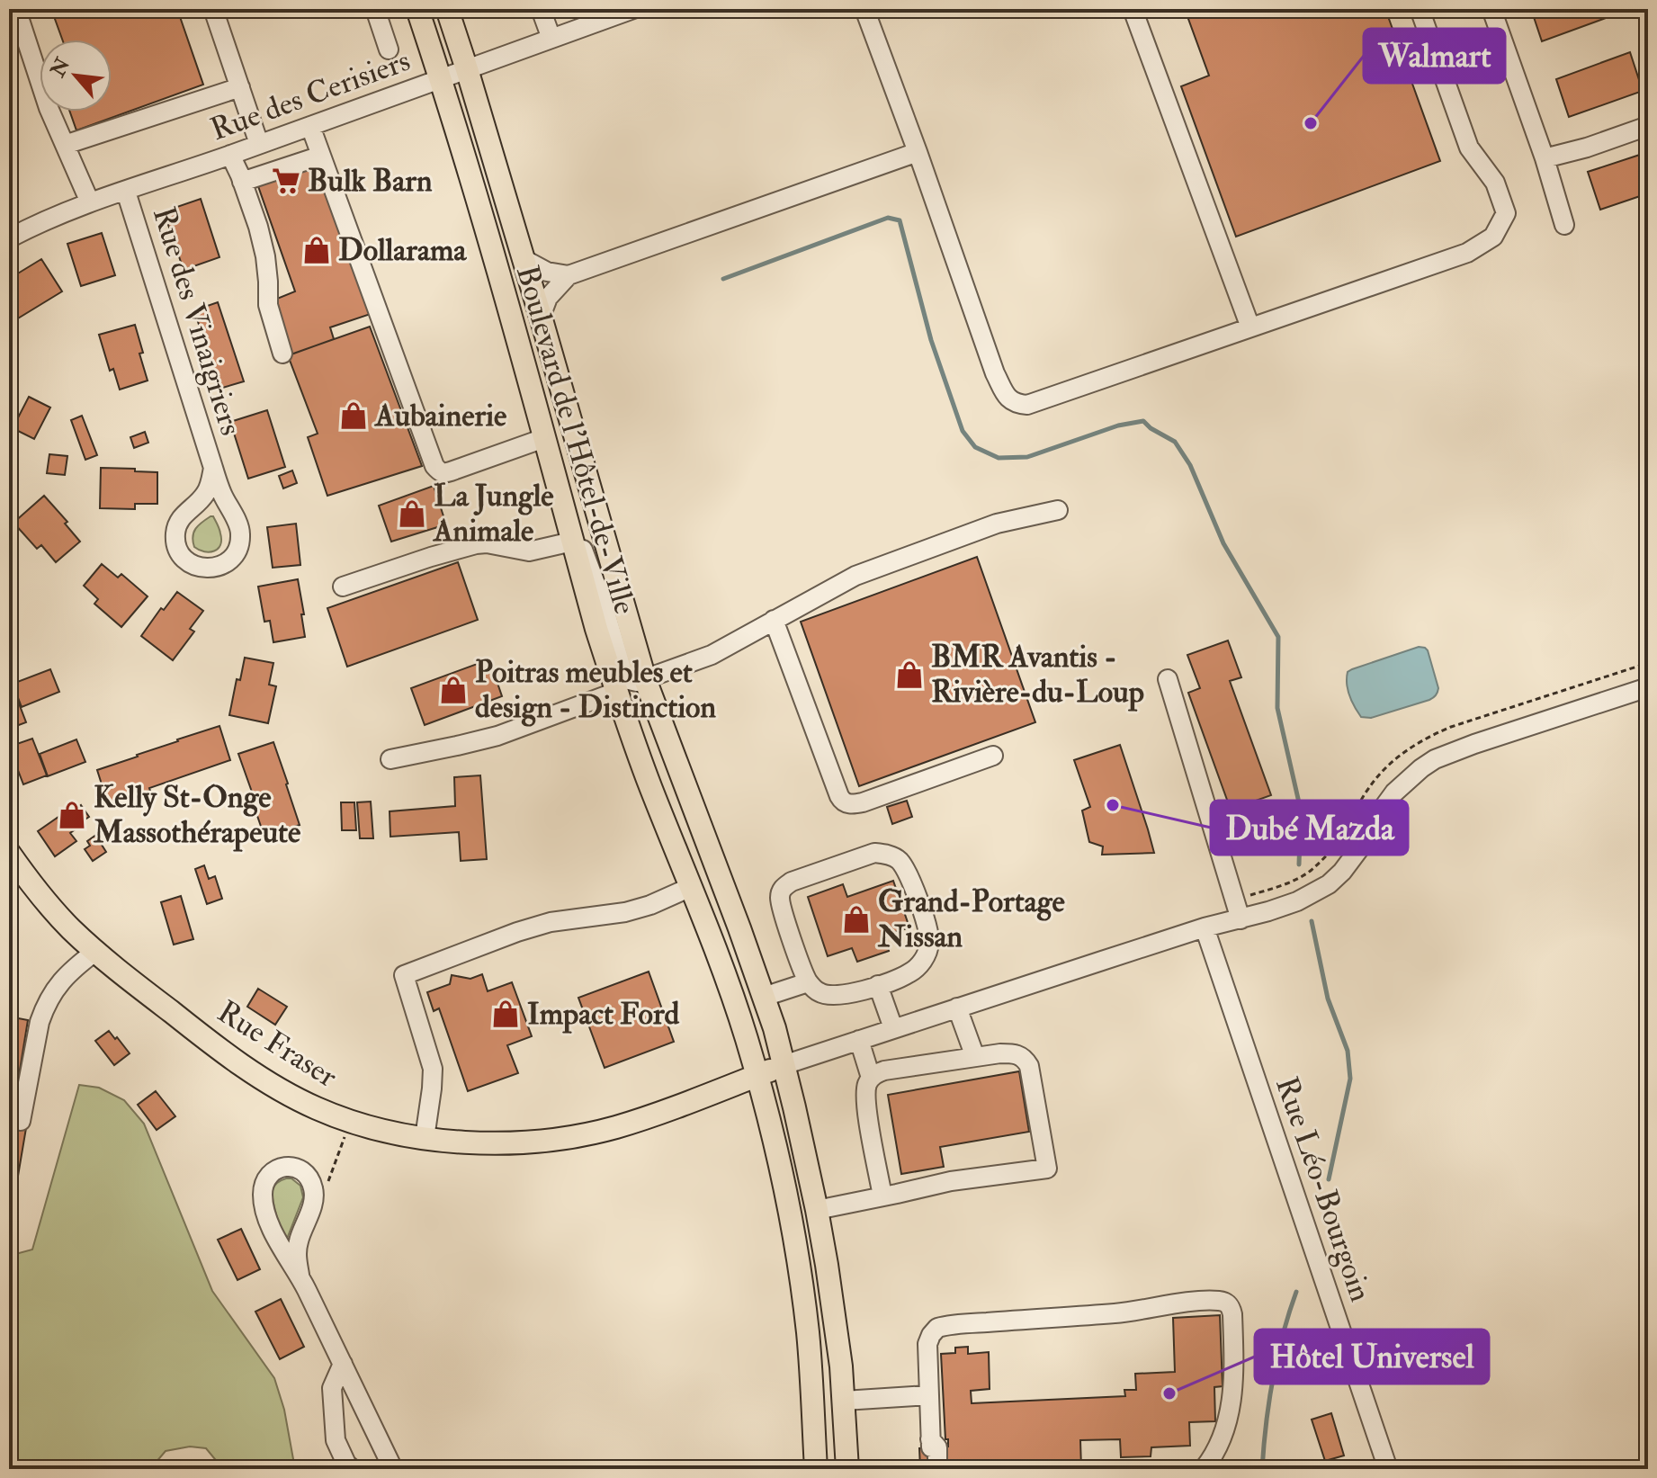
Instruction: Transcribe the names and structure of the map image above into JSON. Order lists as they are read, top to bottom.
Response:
{
  "streets": {
    "main road": ["Boulevard de l'Hôtel-de-Ville", "Rue Fraser"],
    "street": ["Rue des Cerisiers", "Rue des Vinaigriers", "Rue Léo-Bourgoin"]
  },
  "crossings": [
    ["Rue des Cerisiers", "Rue des Vinaigriers"],
    ["Rue des Cerisiers", "Boulevard de l'Hôtel-de-Ville"],
    ["Boulevard de l'Hôtel-de-Ville", "Rue Fraser"]
  ],
  "places": {
    "other": ["Walmart", "Dubé Mazda", "Hôtel Universel"],
    "supermarket": ["Bulk Barn"],
    "shop": [
      "Dollarama",
      "Aubainerie",
      "La Jungle Animale",
      "BMR Avantis - Rivière-du-Loup",
      "Poitras meubles et design - Distinction",
      "Kelly St-Onge Massothérapeute",
      "Grand-Portage Nissan",
      "Impact Ford"
    ]
  },
  "north": "top left"
}
